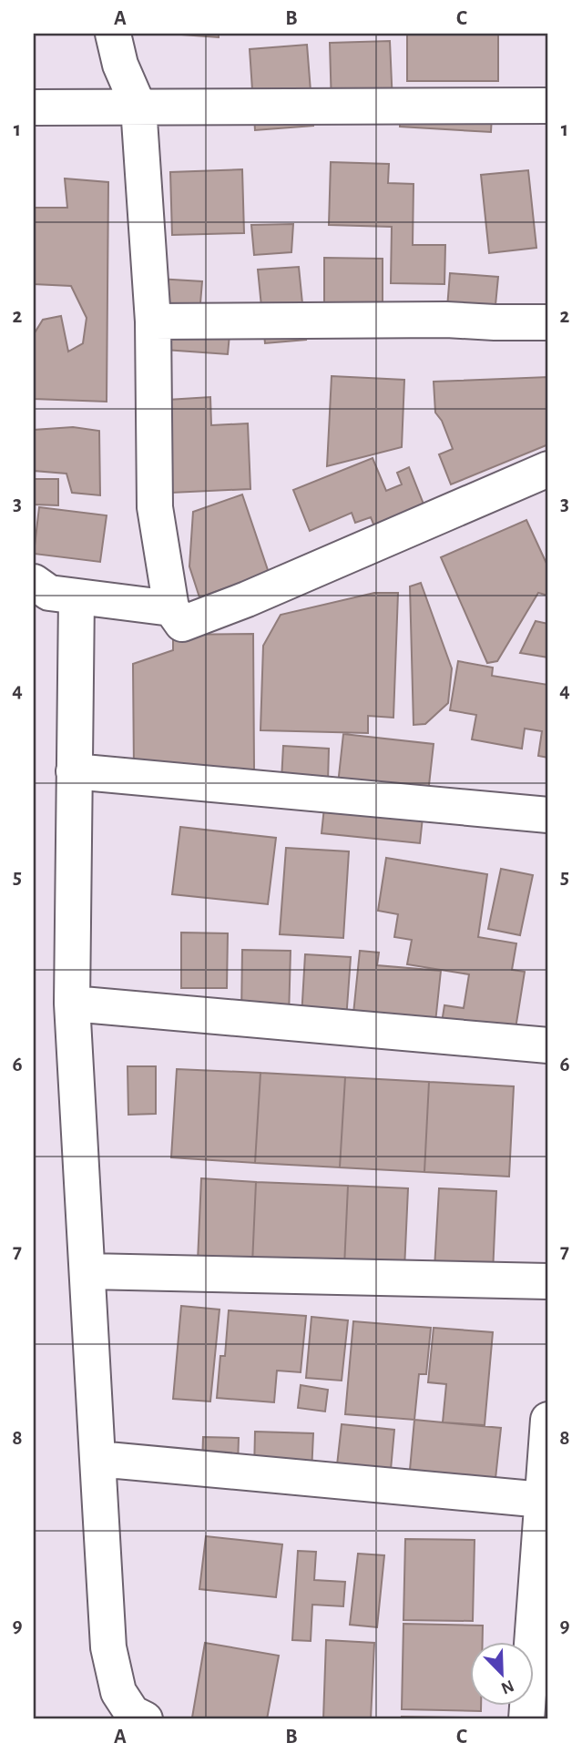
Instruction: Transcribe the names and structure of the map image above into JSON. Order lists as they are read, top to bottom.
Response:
{
  "north": "bottom right",
  "grid": {
    "columns": ["A", "B", "C"],
    "rows": [
      "1",
      "2",
      "3",
      "4",
      "5",
      "6",
      "7",
      "8",
      "9"
    ]
  }
}
